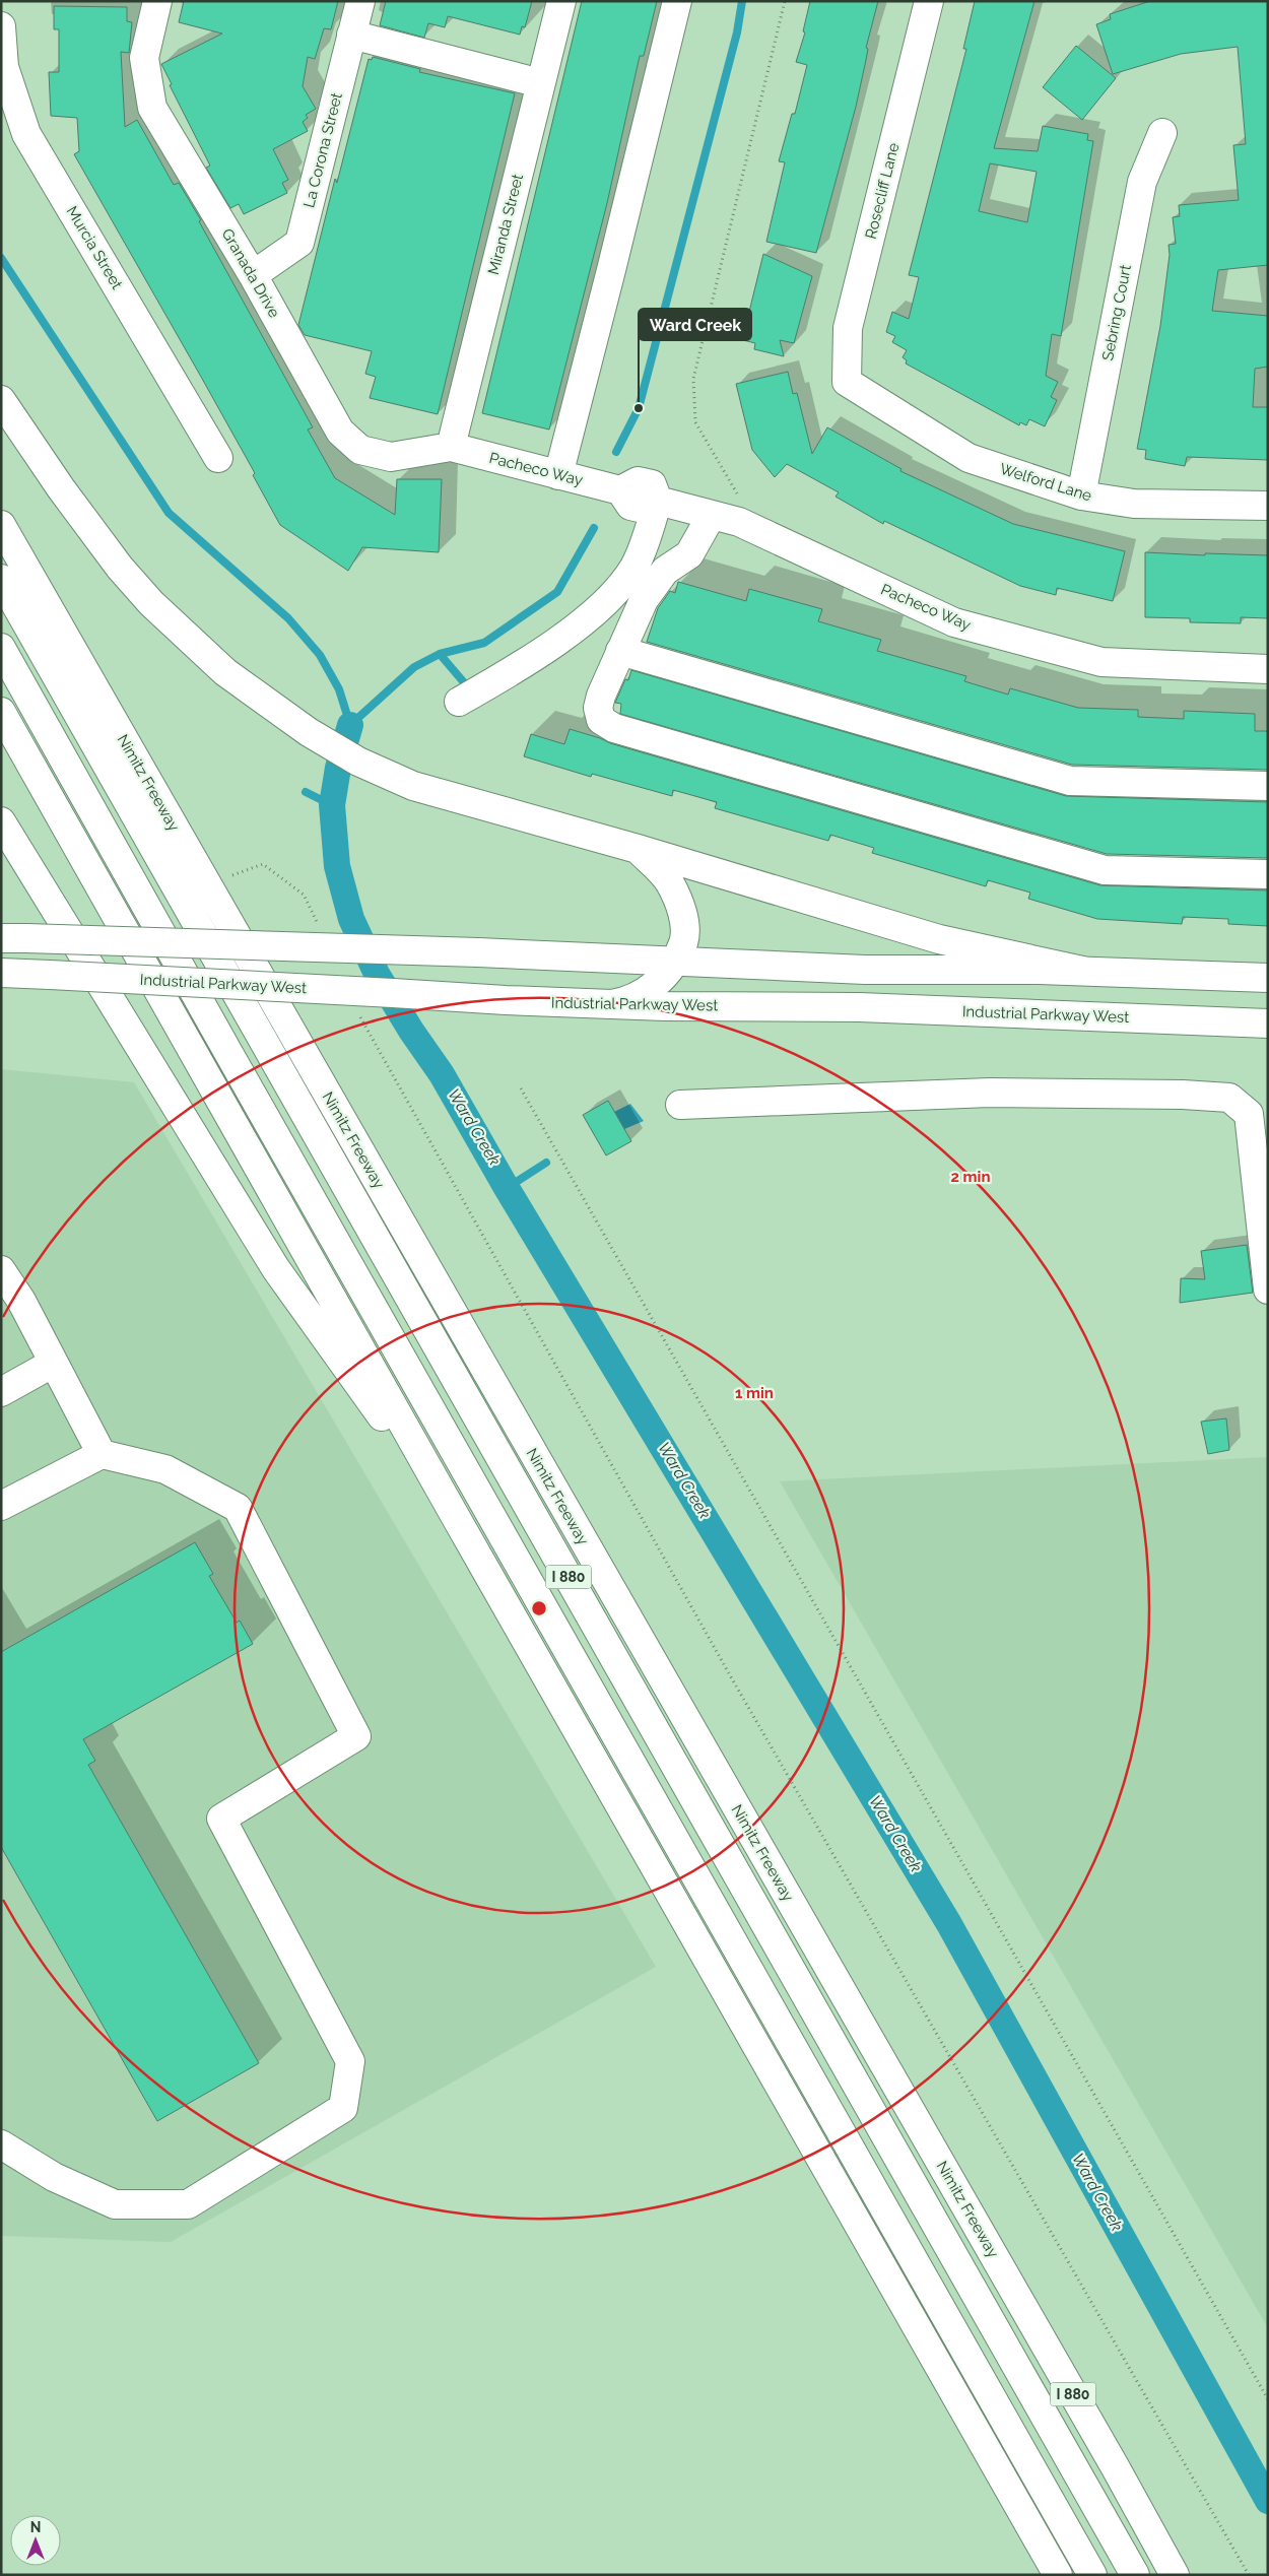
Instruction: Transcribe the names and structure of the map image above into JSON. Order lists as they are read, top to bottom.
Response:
{
  "streets": {
    "main road": [
      "La Corona Street",
      "Rosecliff Lane",
      "Miranda Street",
      "Murcia Street",
      "Granada Drive",
      "Sebring Court",
      "Pacheco Way",
      "Welford Lane",
      "Nimitz Freeway",
      "Industrial Parkway West",
      "I 880"
    ]
  },
  "crossings": [
    ["La Corona Street", "Granada Drive"],
    ["Rosecliff Lane", "Welford Lane"],
    ["Miranda Street", "Granada Drive"],
    ["Miranda Street", "Pacheco Way"],
    ["Granada Drive", "Pacheco Way"],
    ["Sebring Court", "Welford Lane"]
  ],
  "water": ["Ward Creek"],
  "places": ["Ward Creek"],
  "north": "top",
  "rings": ["2 min", "1 min"]
}
